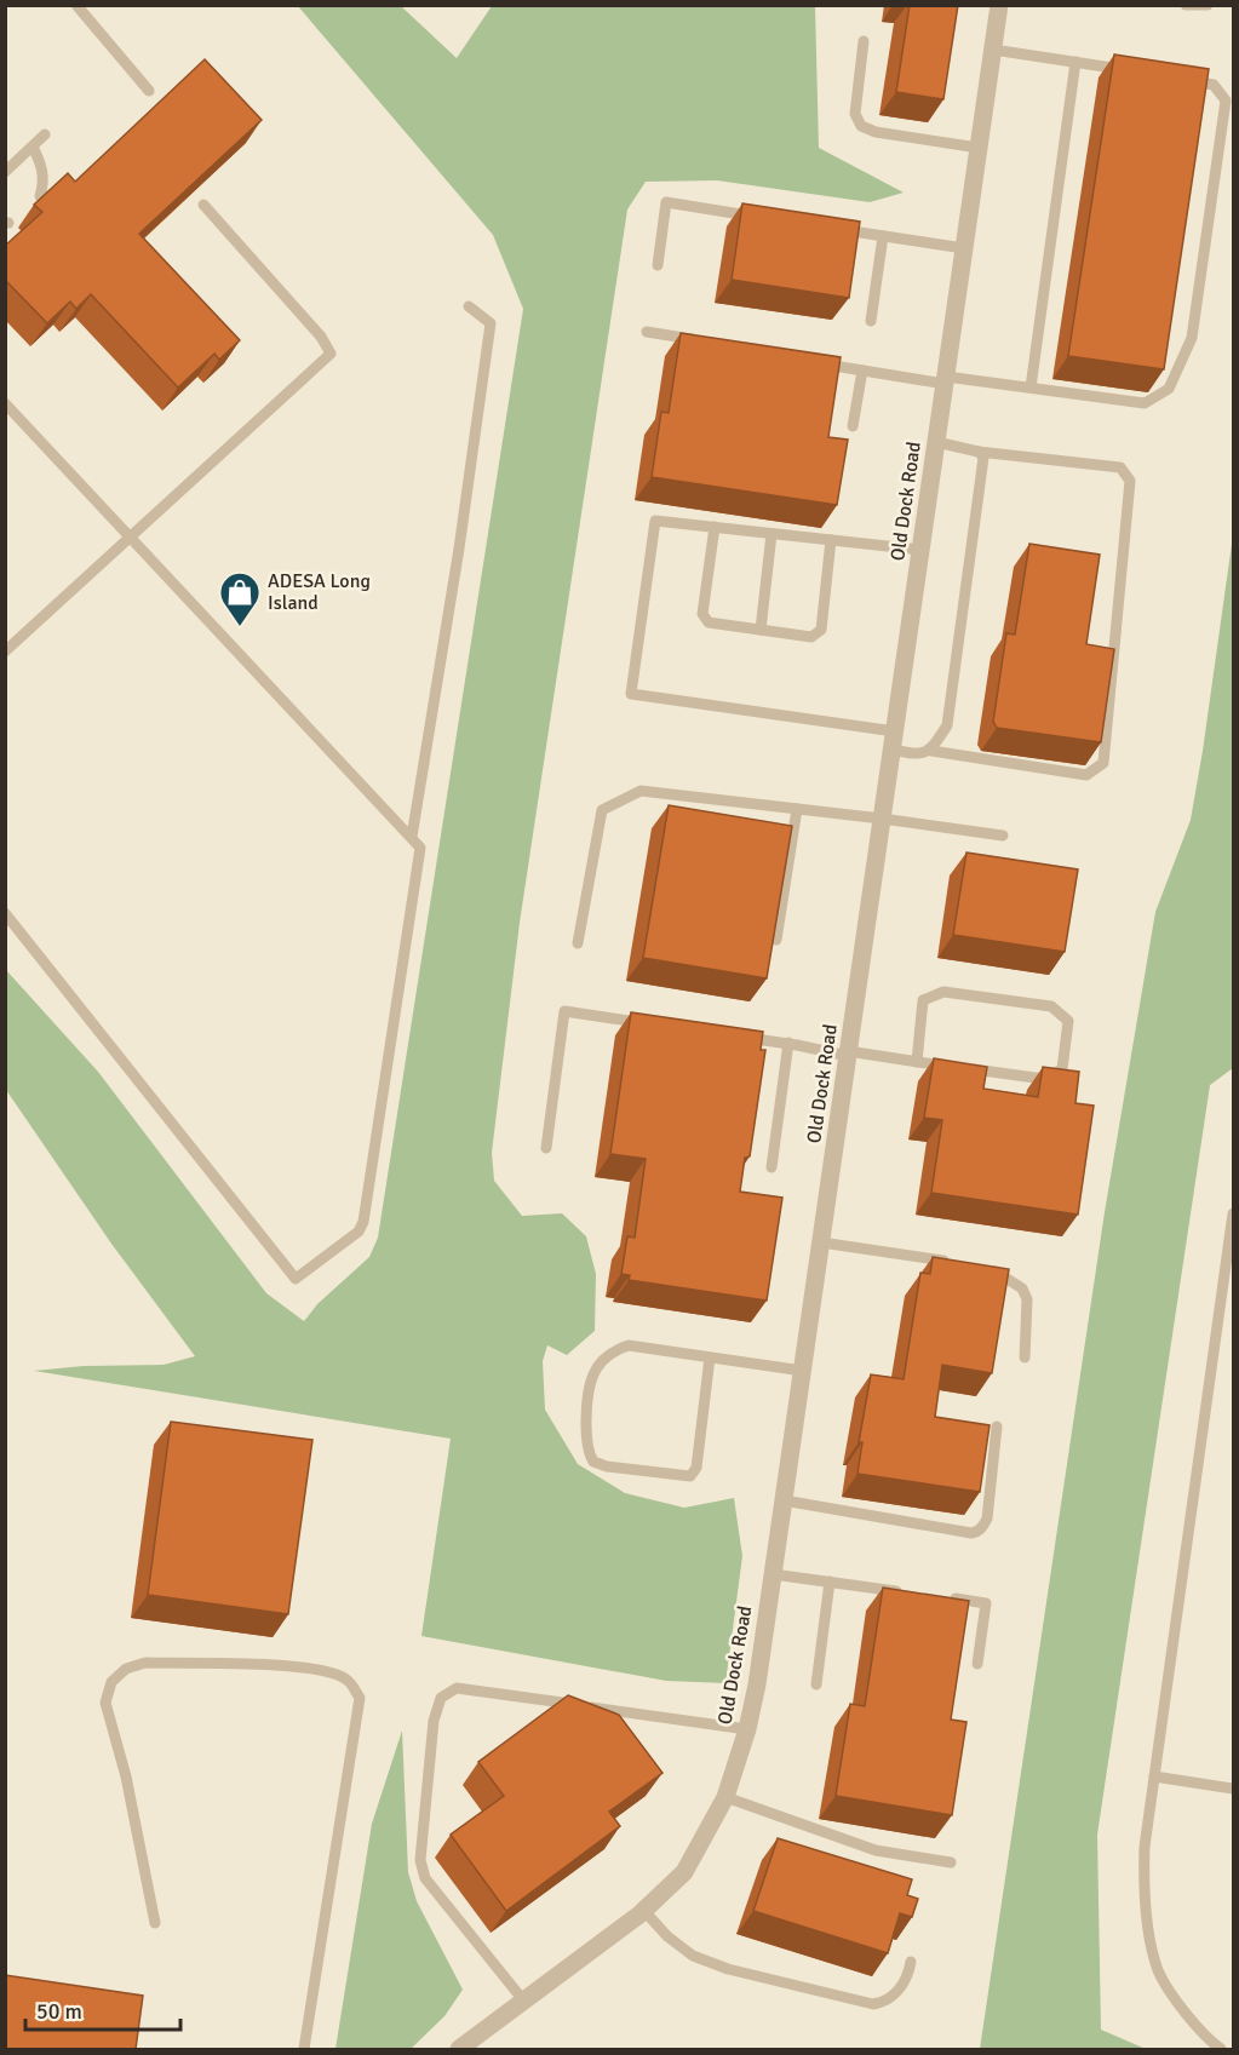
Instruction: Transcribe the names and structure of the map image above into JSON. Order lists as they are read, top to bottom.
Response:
{
  "streets": {
    "street": ["Old Dock Road"]
  },
  "places": {
    "shop": ["ADESA Long Island"]
  },
  "scale_bar": "50 m"
}
